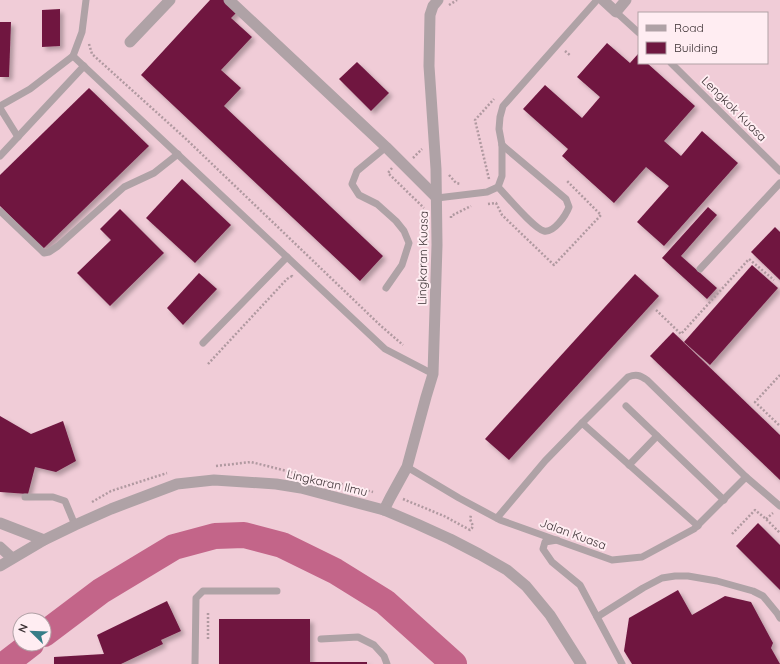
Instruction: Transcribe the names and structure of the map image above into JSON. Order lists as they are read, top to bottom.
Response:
{
  "streets": {
    "street": ["Lingkaran Kuasa", "Lingkaran Ilmu"],
    "lane": ["Lengkok Kuasa", "Jalan Kuasa"]
  },
  "crossings": [
    ["Lingkaran Kuasa", "Lingkaran Ilmu"],
    ["Lingkaran Kuasa", "Jalan Kuasa"]
  ],
  "legend": ["Road", "Building"],
  "north": "top left"
}
